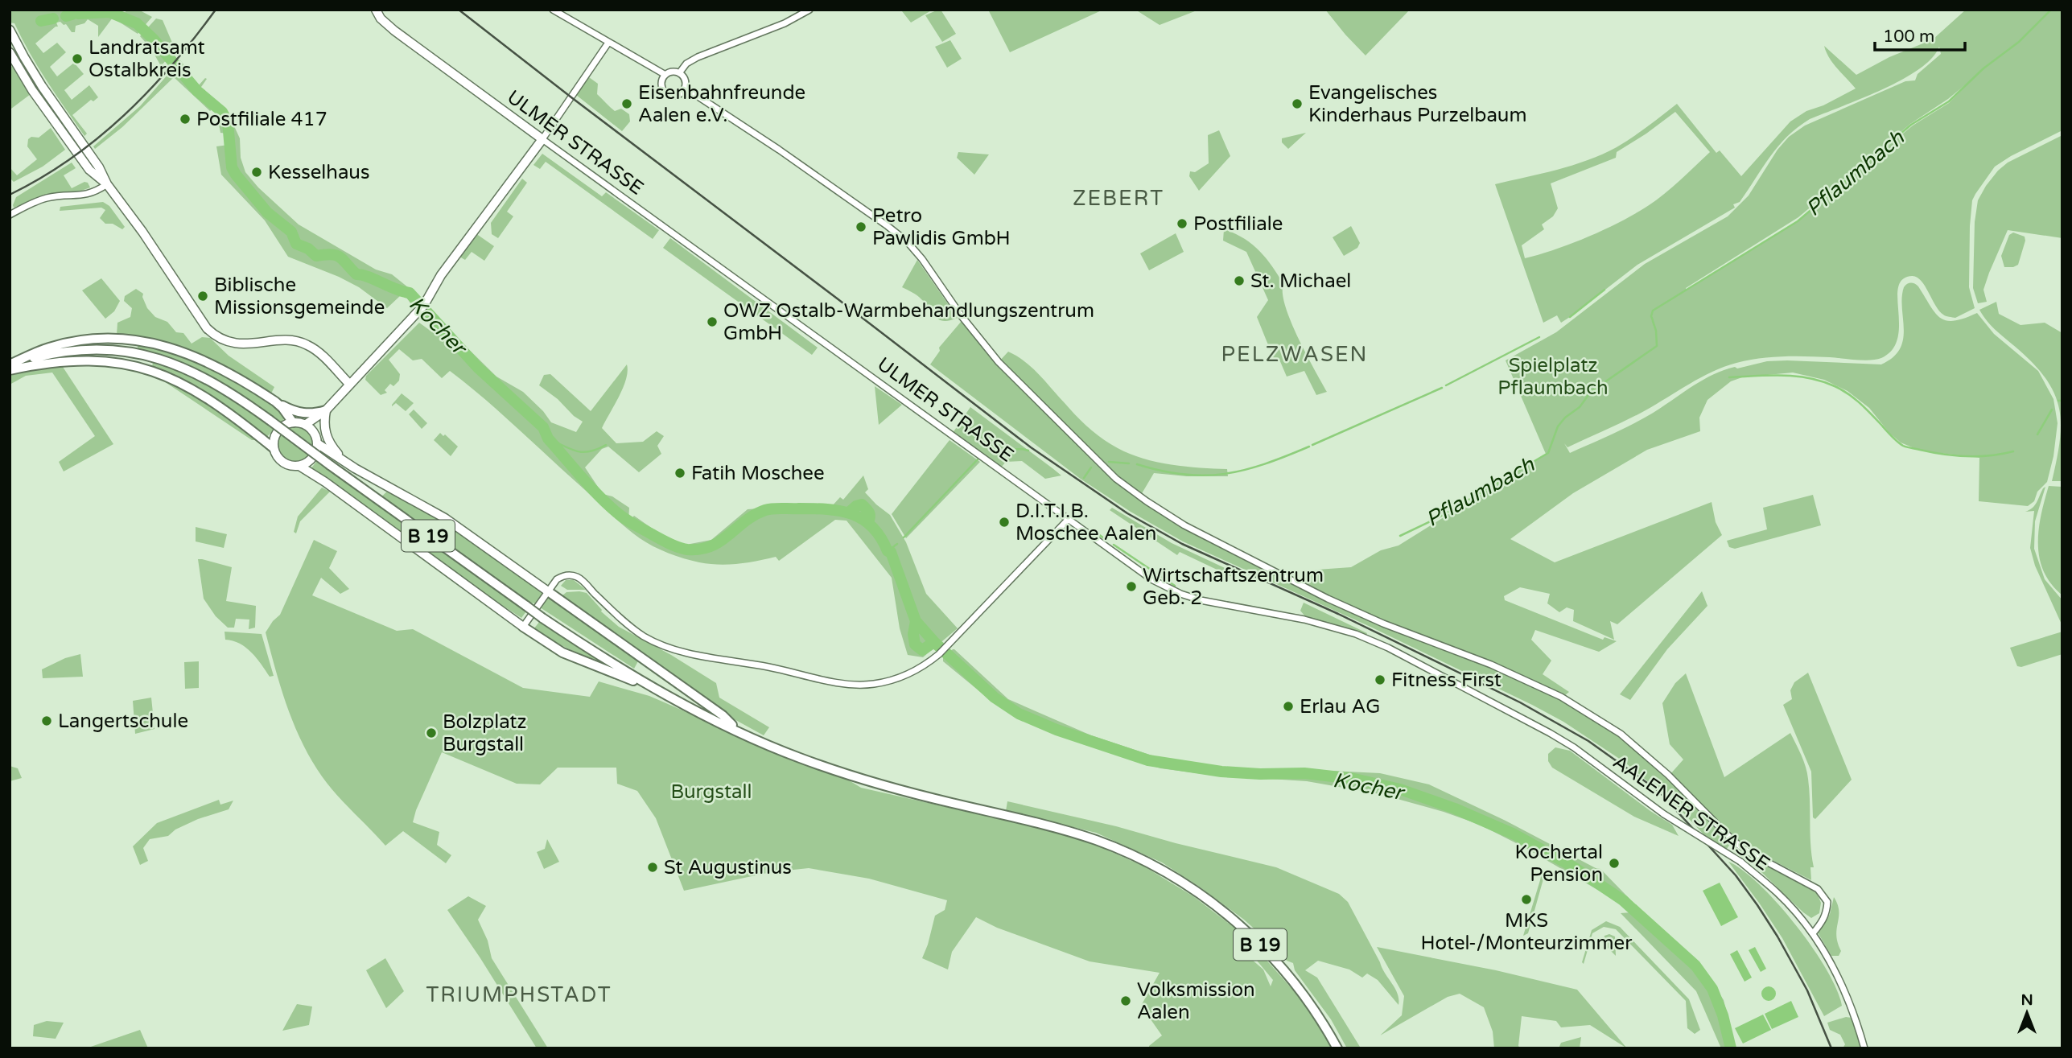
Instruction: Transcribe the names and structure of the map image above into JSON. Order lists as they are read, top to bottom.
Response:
{
  "streets": {
    "highway": ["B 19"],
    "main road": ["ULMER STRASSE"],
    "street": ["AALENER STRASSE"]
  },
  "crossings": [
    ["ULMER STRASSE", "AALENER STRASSE"]
  ],
  "districts": ["ZEBERT", "PELZWASEN", "TRIUMPHSTADT"],
  "water": ["Pflaumbach", "Kocher"],
  "parks": ["Spielplatz Pflaumbach", "Burgstall"],
  "places": [
    "Landratsamt Ostalbkreis",
    "Eisenbahnfreunde Aalen e.V.",
    "Evangelisches Kinderhaus Purzelbaum",
    "Postfiliale 417",
    "Kesselhaus",
    "Postfiliale",
    "Petro Pawlidis GmbH",
    "St. Michael",
    "Biblische Missionsgemeinde",
    "OWZ Ostalb-Warmbehandlungszentrum GmbH",
    "Fatih Moschee",
    "D.I.T.I.B. Moschee Aalen",
    "Wirtschaftszentrum Geb. 2",
    "Fitness First",
    "Erlau AG",
    "Langertschule",
    "Bolzplatz Burgstall",
    "Kochertal Pension",
    "St Augustinus",
    "MKS Hotel-/Monteurzimmer",
    "Volksmission Aalen"
  ],
  "scale_bar": "100 m",
  "north": "top"
}
